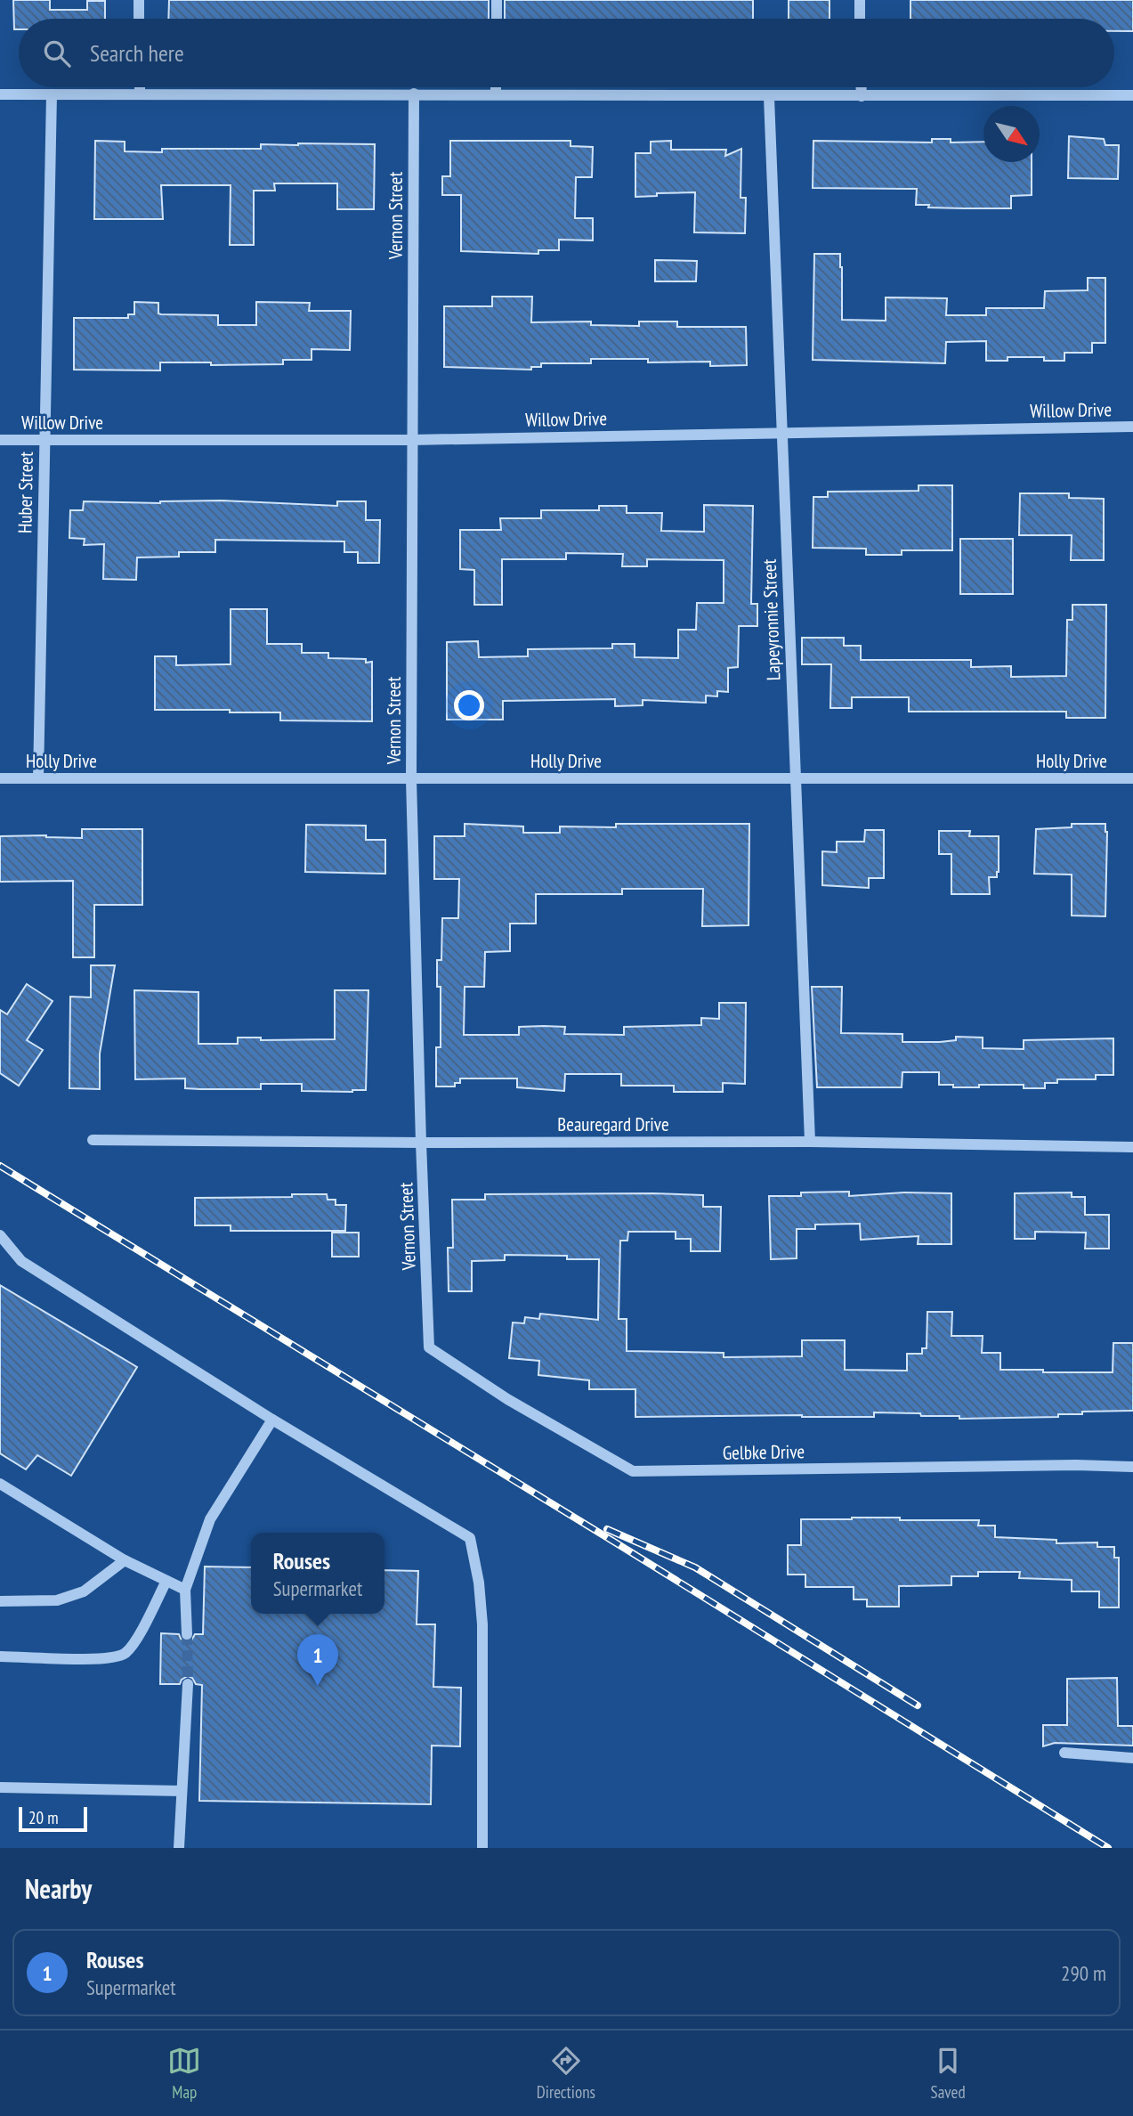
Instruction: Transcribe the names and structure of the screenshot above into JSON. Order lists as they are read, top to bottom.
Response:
{
  "streets": {
    "street": [
      "Vernon Street",
      "Willow Drive",
      "Huber Street",
      "Lapeyronnie Street",
      "Holly Drive",
      "Beauregard Drive",
      "Gelbke Drive"
    ]
  },
  "crossings": [
    ["Vernon Street", "Willow Drive"],
    ["Vernon Street", "Holly Drive"],
    ["Vernon Street", "Beauregard Drive"],
    ["Vernon Street", "Gelbke Drive"],
    ["Willow Drive", "Huber Street"],
    ["Willow Drive", "Lapeyronnie Street"],
    ["Huber Street", "Holly Drive"],
    ["Lapeyronnie Street", "Holly Drive"],
    ["Lapeyronnie Street", "Beauregard Drive"]
  ],
  "scale_bar": "20 m",
  "north": "bottom right",
  "page": {
    "search": "Search here",
    "popup": ["Rouses", "Supermarket"],
    "pins": "1",
    "scale": "20 m",
    "heading": "Nearby",
    "list": [
      {
        "mark": "1",
        "name": "Rouses",
        "note": "Supermarket",
        "value": "290 m"
      }
    ],
    "nav": ["Map", "Directions", "Saved"]
  }
}
